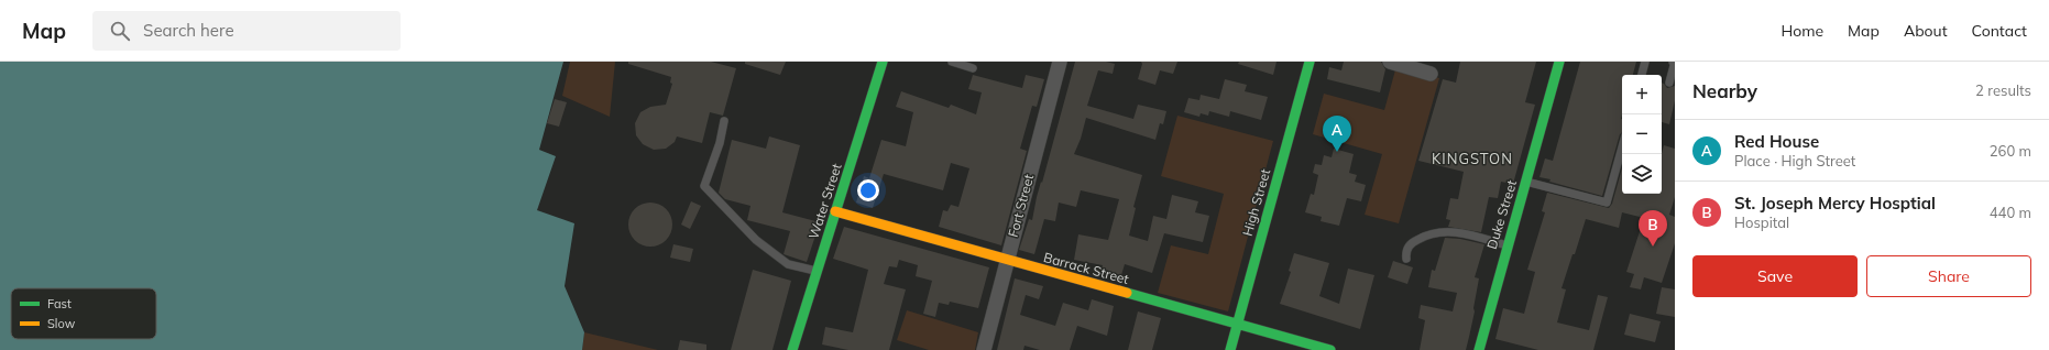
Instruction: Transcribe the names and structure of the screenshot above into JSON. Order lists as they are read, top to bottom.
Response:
{
  "streets": {
    "street": [
      "Water Street",
      "High Street",
      "Fort Street",
      "Duke Street",
      "Barrack Street"
    ]
  },
  "crossings": [
    ["Water Street", "Barrack Street"],
    ["High Street", "Barrack Street"],
    ["Fort Street", "Barrack Street"]
  ],
  "districts": ["KINGSTON"],
  "legend": ["Fast", "Slow"],
  "page": {
    "header": "Map",
    "search": "Search here",
    "nav": [
      "Home",
      "Map",
      "About",
      "Contact"
    ],
    "heading": ["Nearby", "2 results"],
    "map_buttons": ["+", "−"],
    "pins": ["A", "B"],
    "list": [
      {
        "mark": "A",
        "name": "Red House",
        "note": "Place · High Street",
        "value": "260 m"
      },
      {
        "mark": "B",
        "name": "St. Joseph Mercy Hosptial",
        "note": "Hospital",
        "value": "440 m"
      }
    ],
    "buttons": ["Save", "Share"]
  }
}
